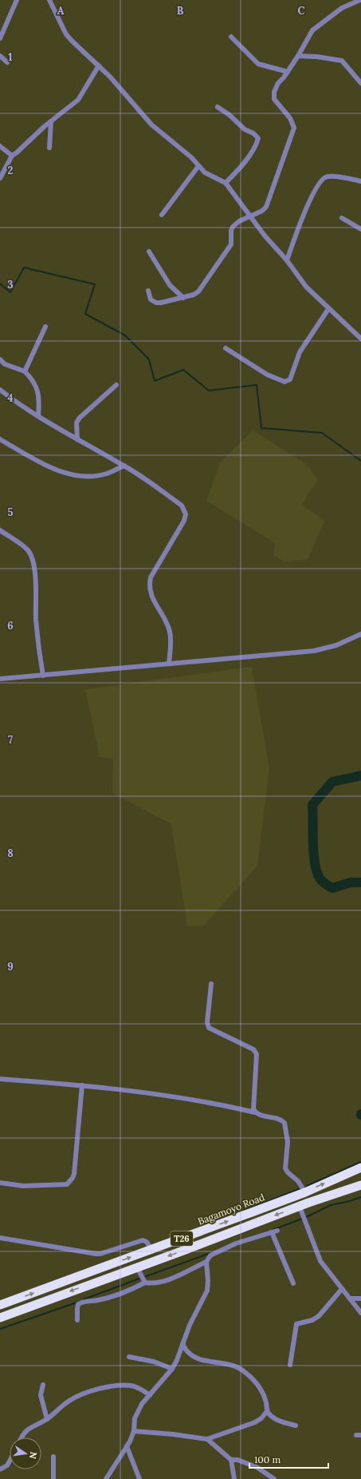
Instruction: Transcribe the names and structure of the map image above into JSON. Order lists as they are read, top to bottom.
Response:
{
  "streets": {
    "highway": ["Bagamoyo Road", "T26"]
  },
  "scale_bar": "100 m",
  "north": "right",
  "grid": {
    "columns": ["A", "B", "C"],
    "rows": [
      "1",
      "2",
      "3",
      "4",
      "5",
      "6",
      "7",
      "8",
      "9"
    ]
  }
}
